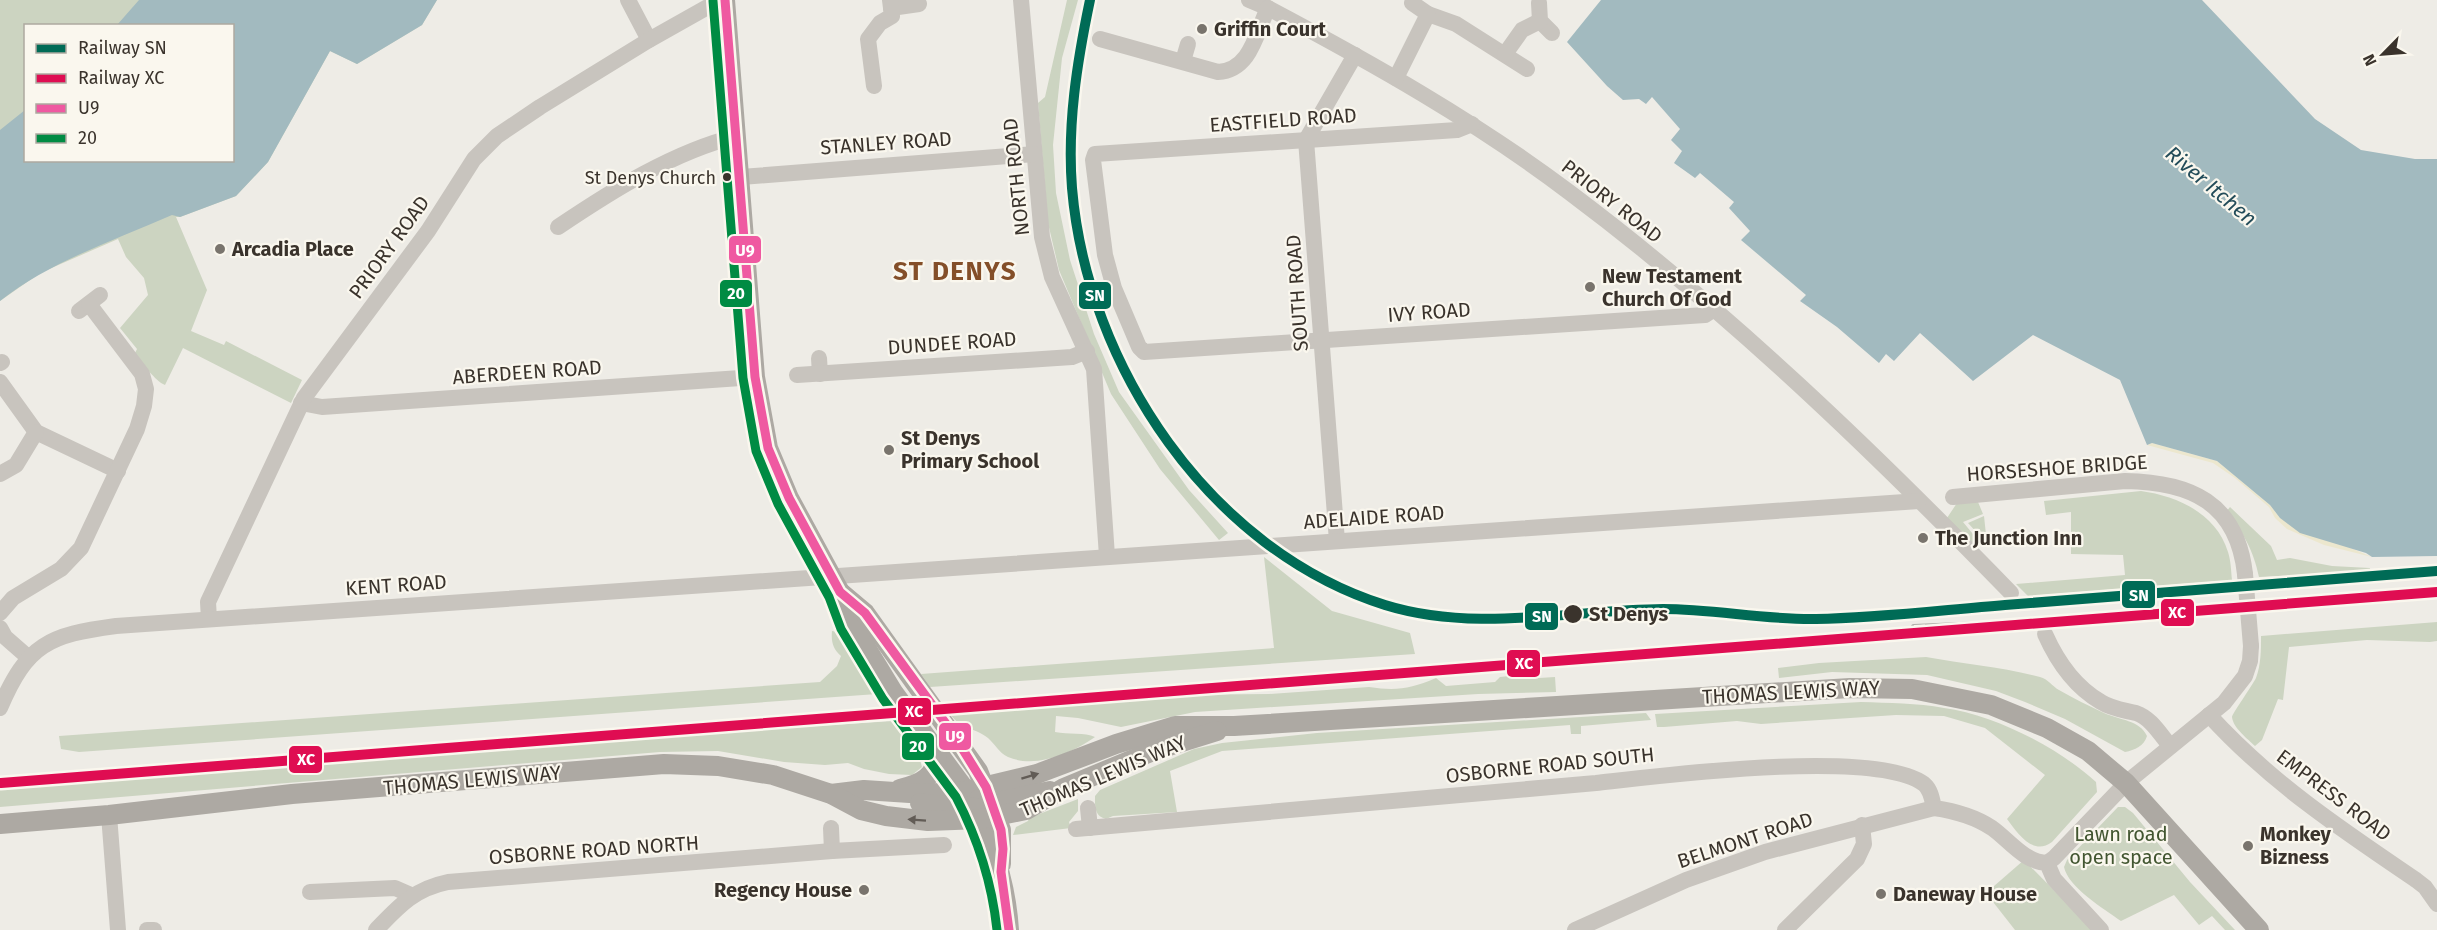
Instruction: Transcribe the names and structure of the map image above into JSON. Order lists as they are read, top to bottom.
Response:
{
  "streets": {
    "main road": ["THOMAS LEWIS WAY"],
    "street": [
      "EASTFIELD ROAD",
      "STANLEY ROAD",
      "NORTH ROAD",
      "PRIORY ROAD",
      "SOUTH ROAD",
      "IVY ROAD",
      "DUNDEE ROAD",
      "ABERDEEN ROAD",
      "HORSESHOE BRIDGE",
      "ADELAIDE ROAD",
      "KENT ROAD",
      "OSBORNE ROAD SOUTH",
      "EMPRESS ROAD",
      "BELMONT ROAD",
      "OSBORNE ROAD NORTH"
    ]
  },
  "crossings": [
    ["EASTFIELD ROAD", "PRIORY ROAD"],
    ["EASTFIELD ROAD", "SOUTH ROAD"],
    ["EASTFIELD ROAD", "IVY ROAD"],
    ["STANLEY ROAD", "NORTH ROAD"],
    ["NORTH ROAD", "DUNDEE ROAD"],
    ["NORTH ROAD", "ADELAIDE ROAD"],
    ["PRIORY ROAD", "IVY ROAD"],
    ["PRIORY ROAD", "ABERDEEN ROAD"],
    ["PRIORY ROAD", "ADELAIDE ROAD"],
    ["PRIORY ROAD", "KENT ROAD"],
    ["SOUTH ROAD", "IVY ROAD"],
    ["SOUTH ROAD", "ADELAIDE ROAD"],
    ["HORSESHOE BRIDGE", "THOMAS LEWIS WAY"],
    ["HORSESHOE BRIDGE", "EMPRESS ROAD"],
    ["ADELAIDE ROAD", "KENT ROAD"],
    ["OSBORNE ROAD SOUTH", "BELMONT ROAD"]
  ],
  "districts": ["ST DENYS"],
  "water": ["River Itchen"],
  "parks": ["Lawn road open space"],
  "places": [
    "Griffin Court",
    "St Denys Church",
    "Arcadia Place",
    "New Testament Church Of God",
    "St Denys Primary School",
    "The Junction Inn",
    "St Denys",
    "Monkey Bizness",
    "Regency House",
    "Daneway House"
  ],
  "lines": [
    "rail line SN",
    "transit line U9",
    "transit line 20",
    "rail line XC"
  ],
  "legend": [
    "Railway SN",
    "Railway XC",
    "U9",
    "20"
  ],
  "north": "bottom left"
}
